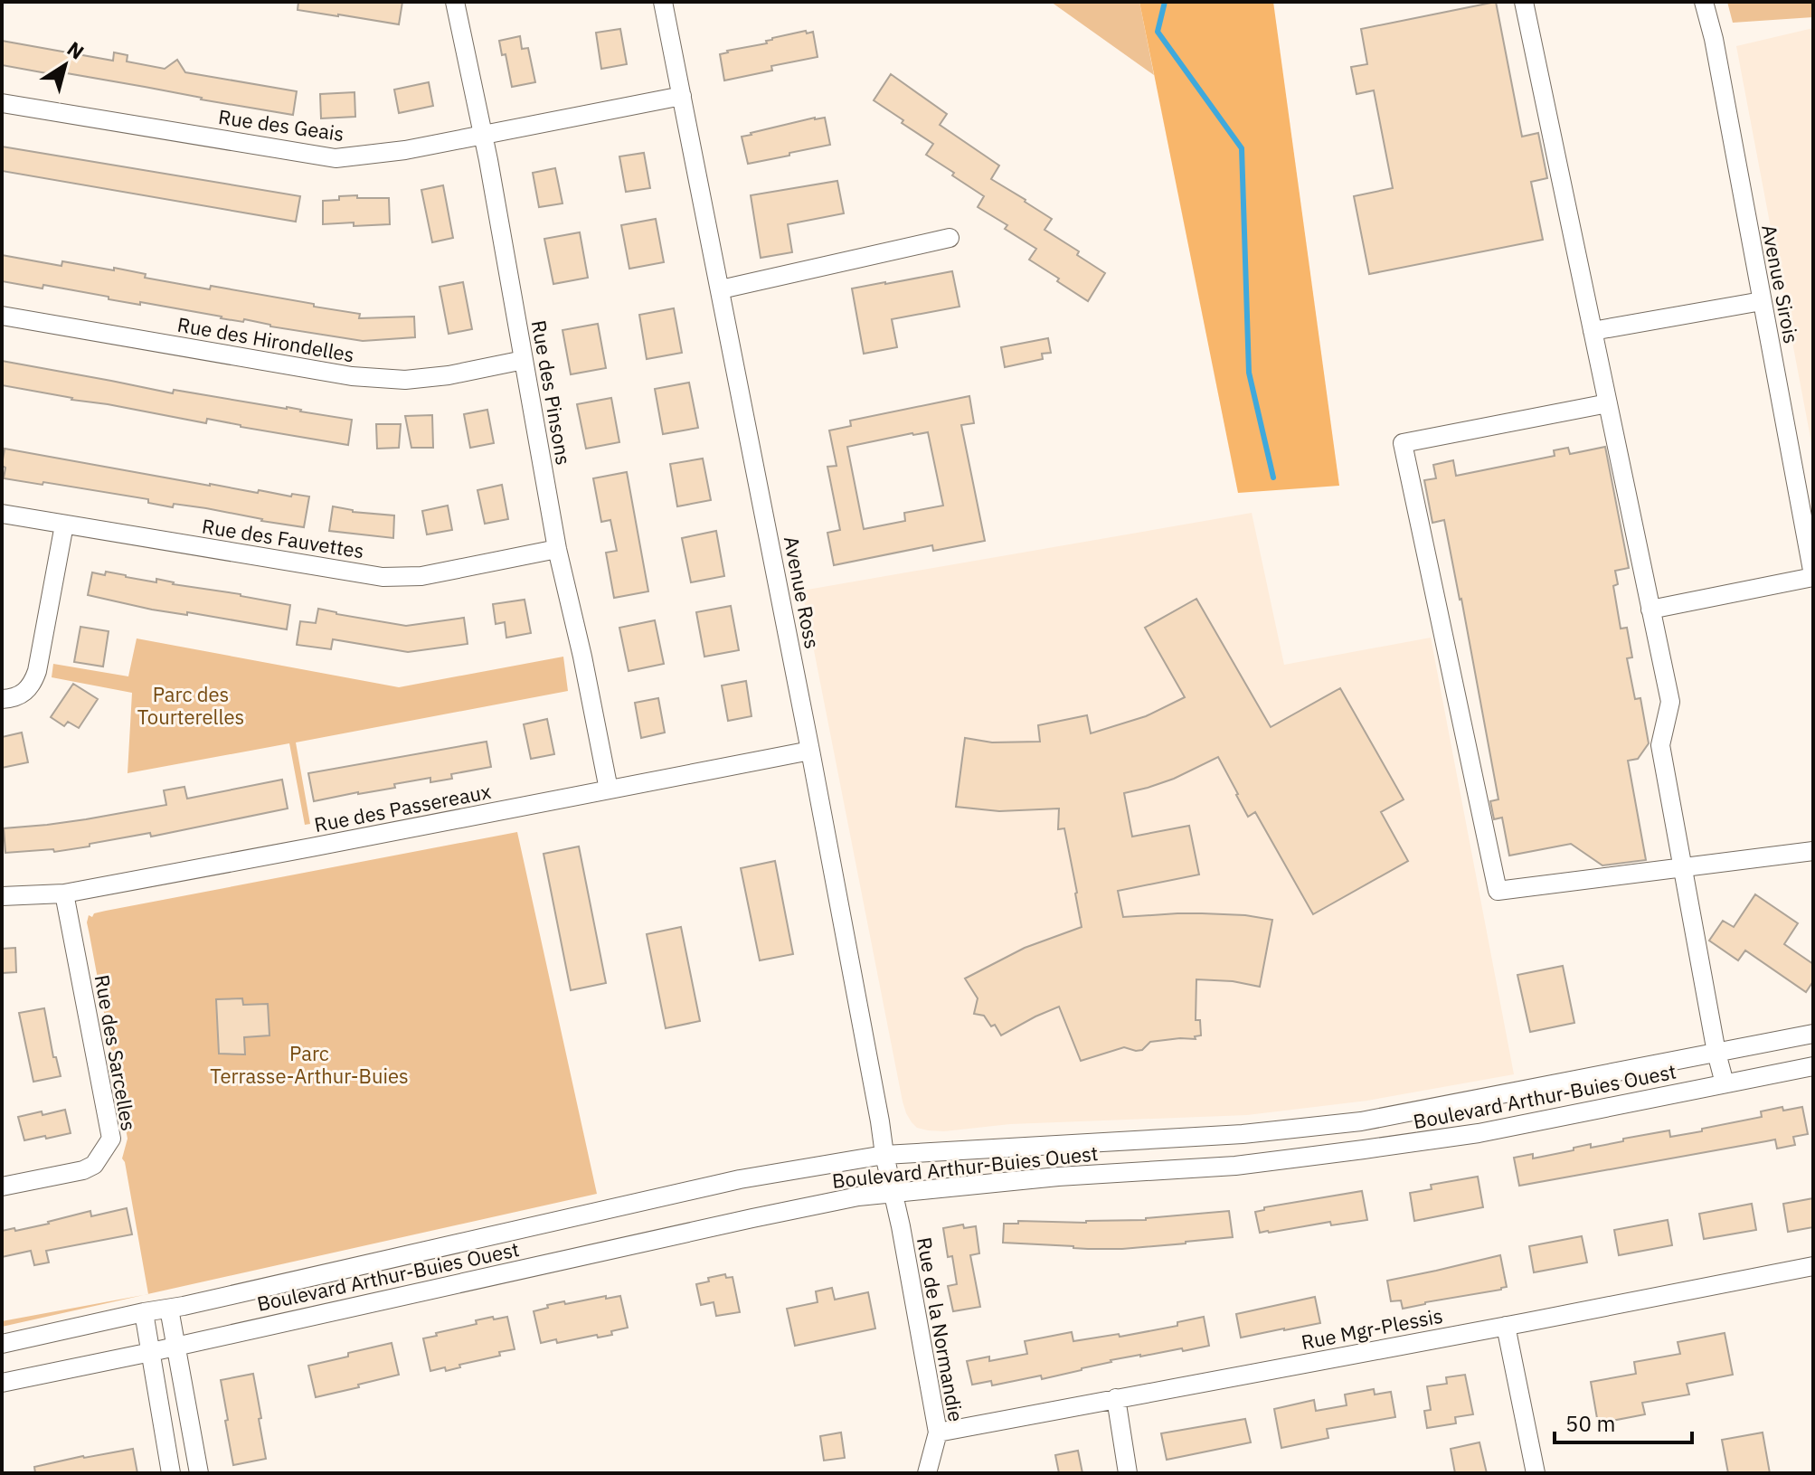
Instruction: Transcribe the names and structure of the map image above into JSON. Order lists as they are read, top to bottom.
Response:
{
  "streets": {
    "street": [
      "Rue des Geais",
      "Avenue Sirois",
      "Rue des Hirondelles",
      "Rue des Pinsons",
      "Rue des Fauvettes",
      "Avenue Ross",
      "Rue des Passereaux",
      "Rue des Sarcelles",
      "Boulevard Arthur-Buies Ouest",
      "Rue Mgr-Plessis",
      "Rue de la Normandie"
    ]
  },
  "crossings": [
    ["Rue des Geais", "Rue des Pinsons"],
    ["Rue des Geais", "Avenue Ross"],
    ["Rue des Hirondelles", "Rue des Pinsons"],
    ["Rue des Pinsons", "Rue des Fauvettes"],
    ["Rue des Pinsons", "Rue des Passereaux"],
    ["Avenue Ross", "Rue des Passereaux"],
    ["Avenue Ross", "Boulevard Arthur-Buies Ouest"],
    ["Avenue Ross", "Rue de la Normandie"],
    ["Rue des Passereaux", "Rue des Sarcelles"],
    ["Boulevard Arthur-Buies Ouest", "Rue de la Normandie"],
    ["Rue Mgr-Plessis", "Rue de la Normandie"]
  ],
  "parks": ["Parc des Tourterelles", "Parc Terrasse-Arthur-Buies"],
  "scale_bar": "50 m",
  "north": "top right"
}
